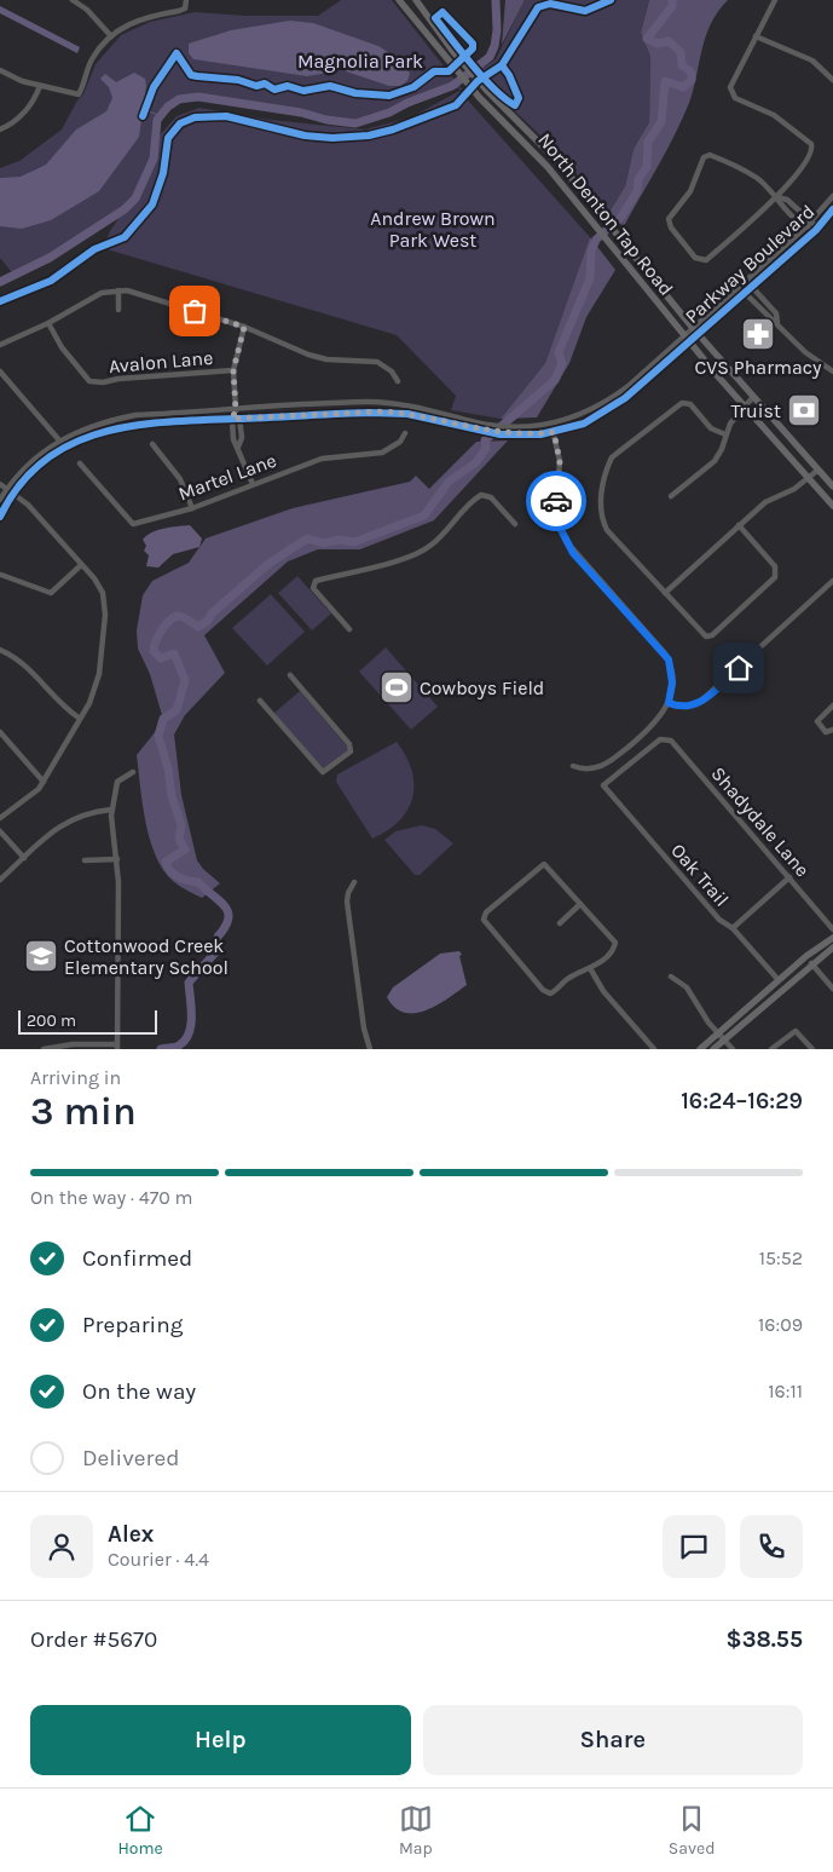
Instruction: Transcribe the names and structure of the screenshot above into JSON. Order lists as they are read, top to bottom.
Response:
{
  "streets": {
    "main road": ["North Denton Tap Road"],
    "street": [
      "Parkway Boulevard",
      "Avalon Lane",
      "Martel Lane",
      "Shadydale Lane",
      "Oak Trail"
    ]
  },
  "crossings": [
    ["North Denton Tap Road", "Parkway Boulevard"],
    ["Shadydale Lane", "Oak Trail"]
  ],
  "parks": ["Magnolia Park", "Andrew Brown Park West"],
  "places": {
    "pharmacy": ["CVS Pharmacy"],
    "bank": ["Truist"],
    "sports": ["Cowboys Field"],
    "school or university": ["Cottonwood Creek Elementary School"]
  },
  "scale_bar": "200 m",
  "page": {
    "scale": "200 m",
    "heading": ["3 min", "Arriving in", "16:24–16:29"],
    "panel": [
      "Alex",
      "Courier · 4.4",
      "Order #5670",
      "$38.55"
    ],
    "bar": "On the way · 470 m",
    "list": [
      ["Confirmed", "15:52"],
      ["Preparing", "16:09"],
      ["On the way", "16:11"],
      "Delivered"
    ],
    "buttons": ["Help", "Share"],
    "tabs": ["Home", "Map", "Saved"]
  }
}
